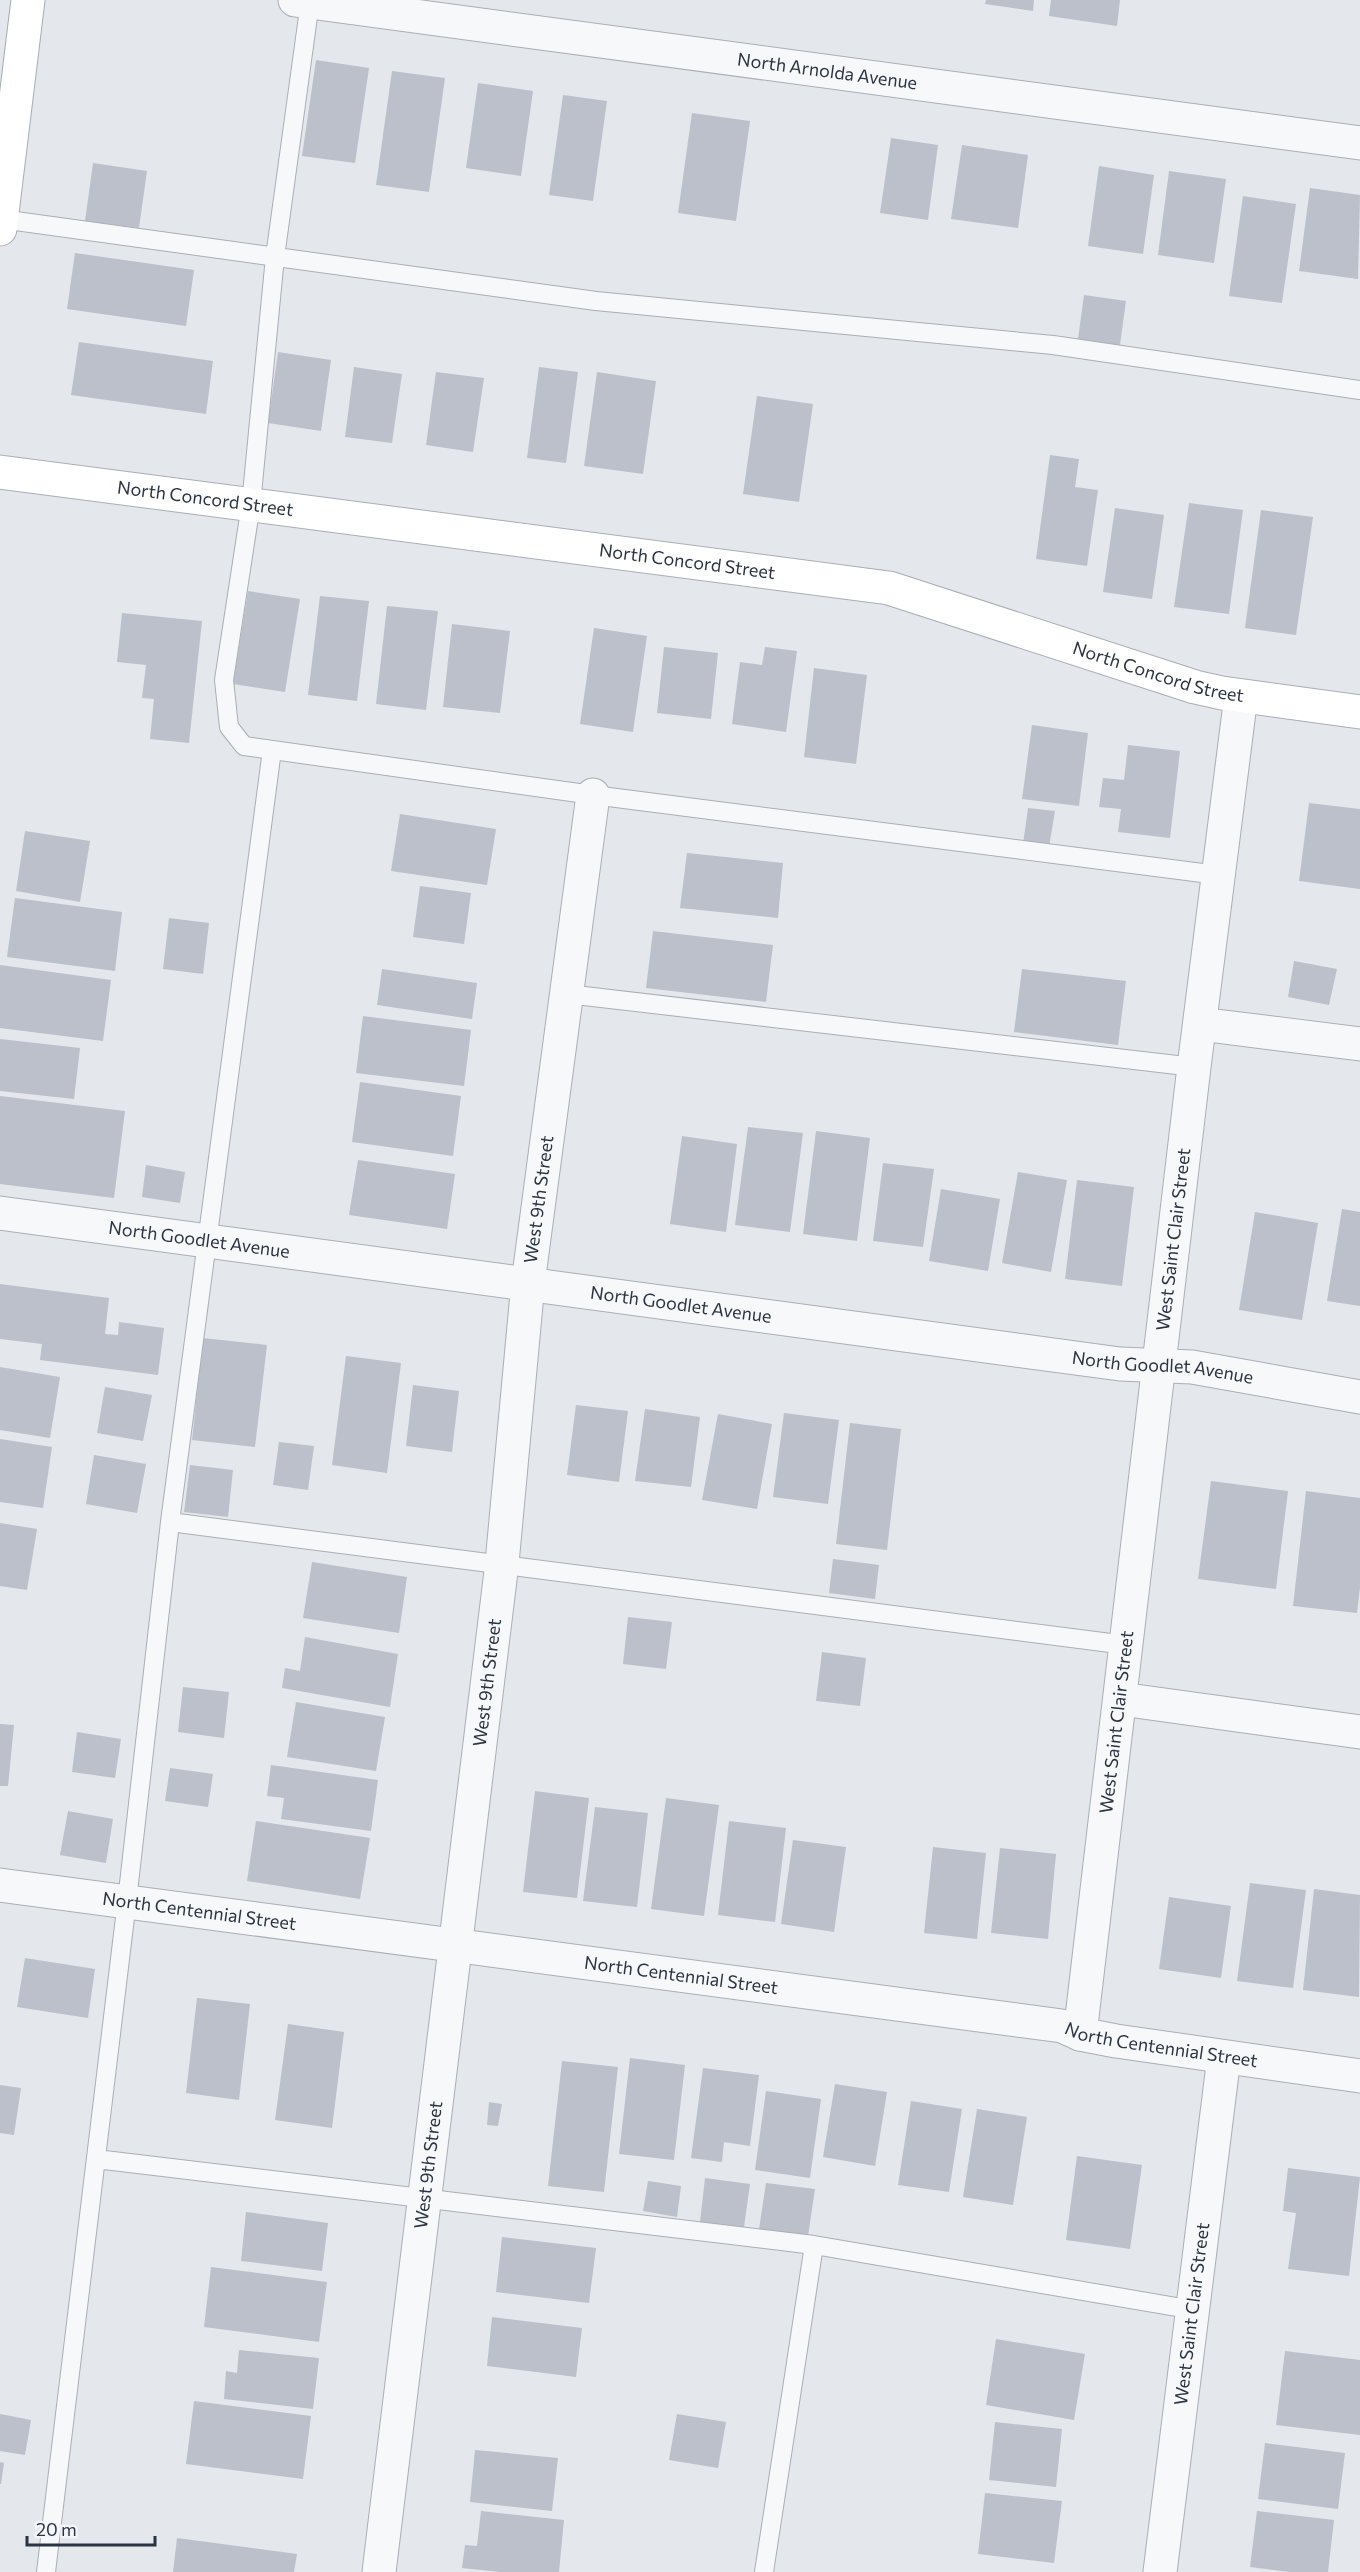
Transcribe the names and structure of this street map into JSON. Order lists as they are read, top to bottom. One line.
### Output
{"streets":{"main road":["North Concord Street"],"street":["North Arnolda Avenue","West 9th Street","North Goodlet Avenue","West Saint Clair Street","North Centennial Street"]},"crossings":[["North Concord Street","West Saint Clair Street"],["West 9th Street","North Goodlet Avenue"],["West 9th Street","North Centennial Street"],["North Goodlet Avenue","West Saint Clair Street"],["West Saint Clair Street","North Centennial Street"]],"scale_bar":"20 m"}
